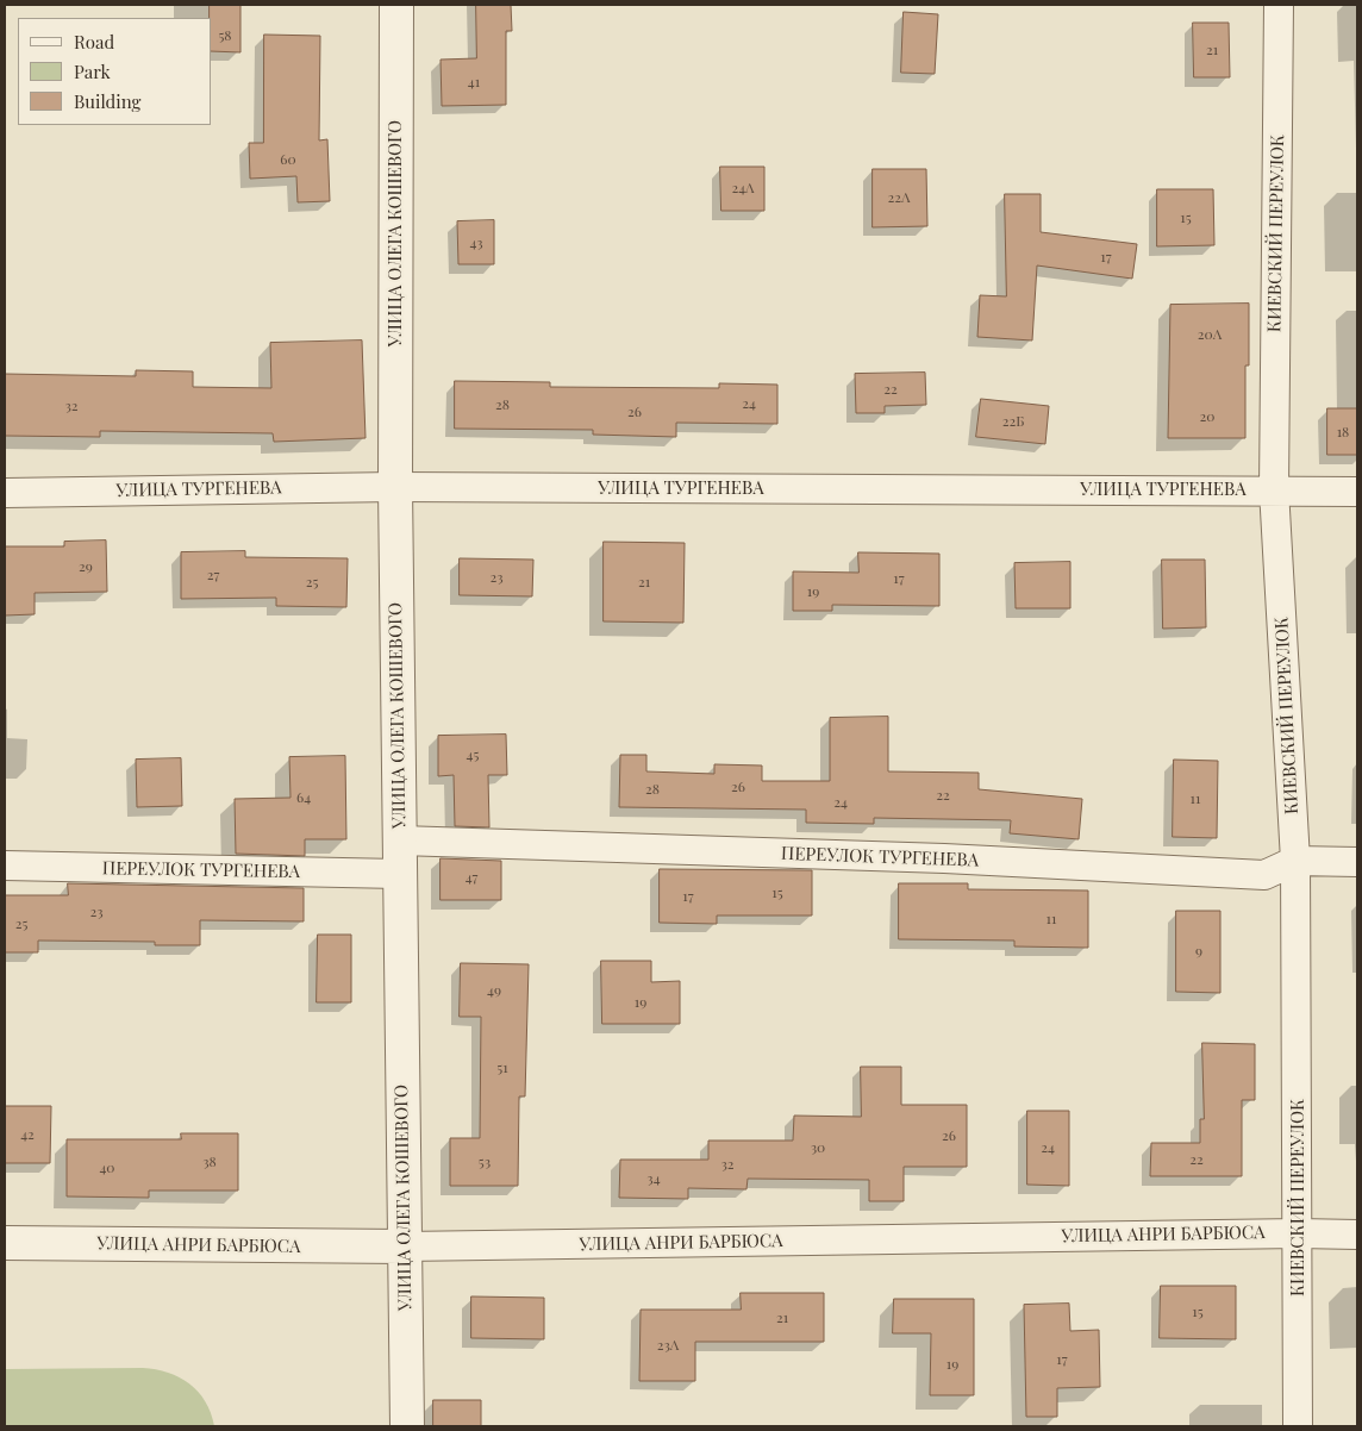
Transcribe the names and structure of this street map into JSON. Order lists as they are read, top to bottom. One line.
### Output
{"streets":{"street":["УЛИЦА ОЛЕГА КОШЕВОГО","КИЕВСКИЙ ПЕРЕУЛОК","УЛИЦА ТУРГЕНЕВА","ПЕРЕУЛОК ТУРГЕНЕВА","УЛИЦА АНРИ БАРБЮСА"]},"crossings":[["УЛИЦА ОЛЕГА КОШЕВОГО","УЛИЦА ТУРГЕНЕВА"],["УЛИЦА ОЛЕГА КОШЕВОГО","ПЕРЕУЛОК ТУРГЕНЕВА"],["УЛИЦА ОЛЕГА КОШЕВОГО","УЛИЦА АНРИ БАРБЮСА"],["КИЕВСКИЙ ПЕРЕУЛОК","УЛИЦА ТУРГЕНЕВА"],["КИЕВСКИЙ ПЕРЕУЛОК","ПЕРЕУЛОК ТУРГЕНЕВА"],["КИЕВСКИЙ ПЕРЕУЛОК","УЛИЦА АНРИ БАРБЮСА"]],"house_numbers":["58","21","41","60","24А","22А","15","43","17","20А","22","24","28","32","26","20","22Б","18","29","27","23","17","25","21","19","45","26","28","22","64","11","24","47","15","17","23","11","25","9","49","19","51","42","26","30","24","22","38","53","32","40","34","15","21","23А","17","19"],"legend":["Road","Park","Building"]}
